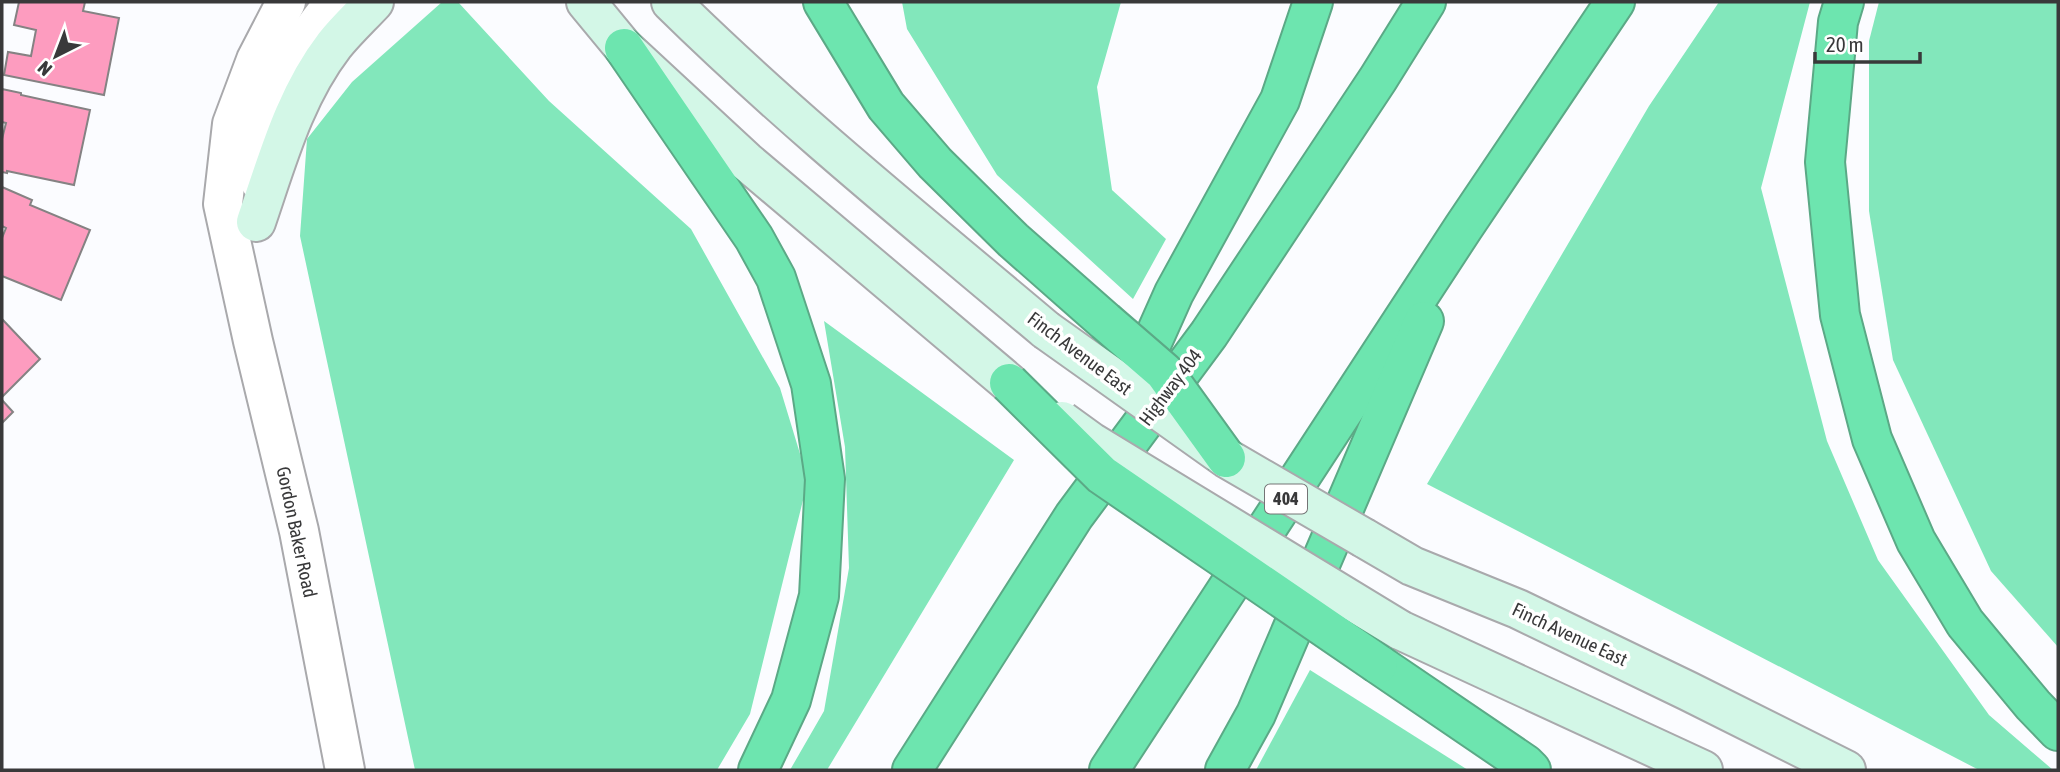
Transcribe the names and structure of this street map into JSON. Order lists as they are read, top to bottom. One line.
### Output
{"streets":{"highway":["Highway 404","404"],"main road":["Finch Avenue East"],"street":["Gordon Baker Road"]},"scale_bar":"20 m","north":"bottom left"}
